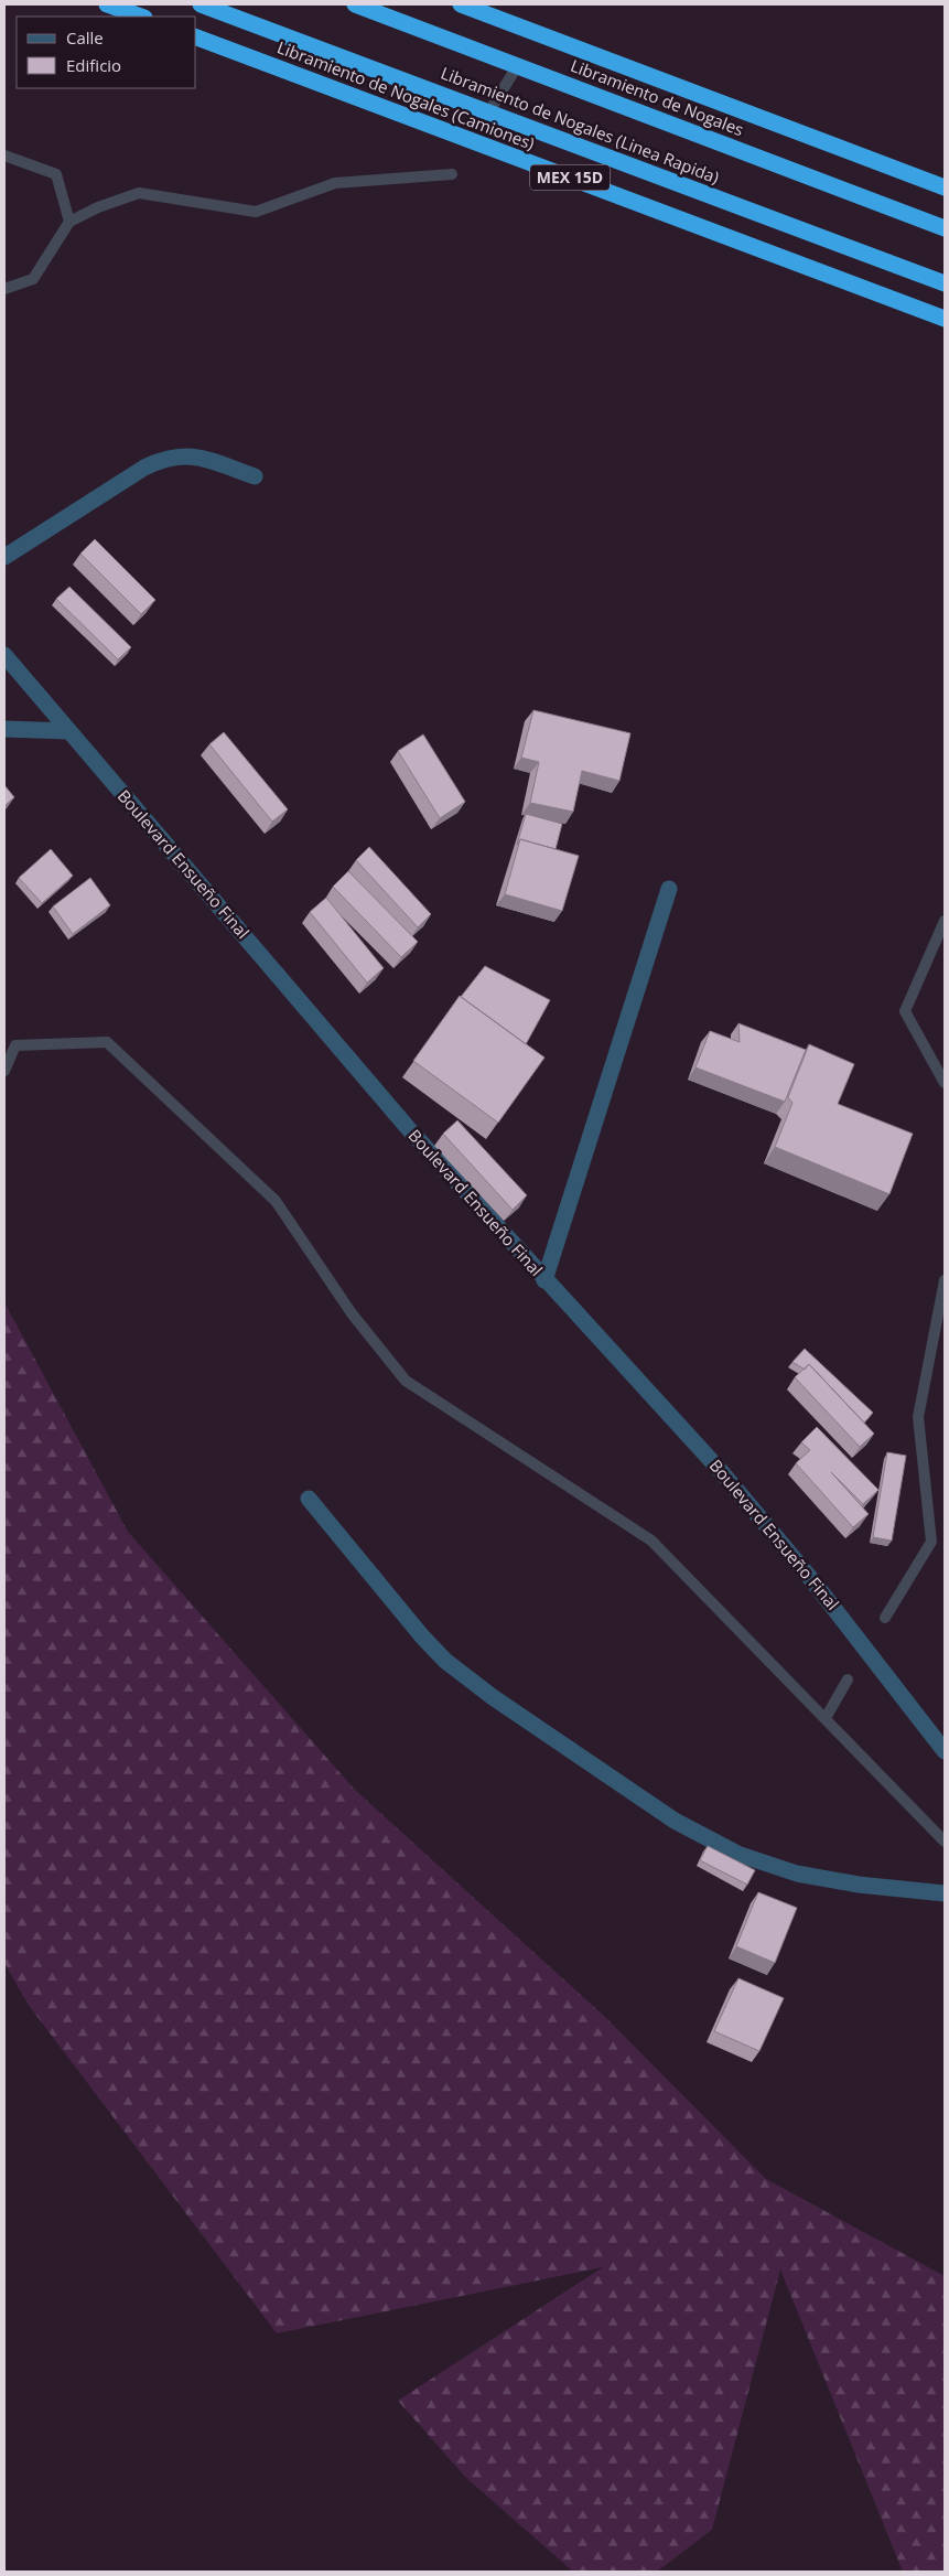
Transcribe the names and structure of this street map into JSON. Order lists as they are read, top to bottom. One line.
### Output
{"streets":{"highway":["Libramiento de Nogales (Camiones)","Libramiento de Nogales","Libramiento de Nogales (Linea Rapida)","MEX 15D"],"street":["Boulevard Ensueño Final"]},"legend":["Calle","Edificio"]}
